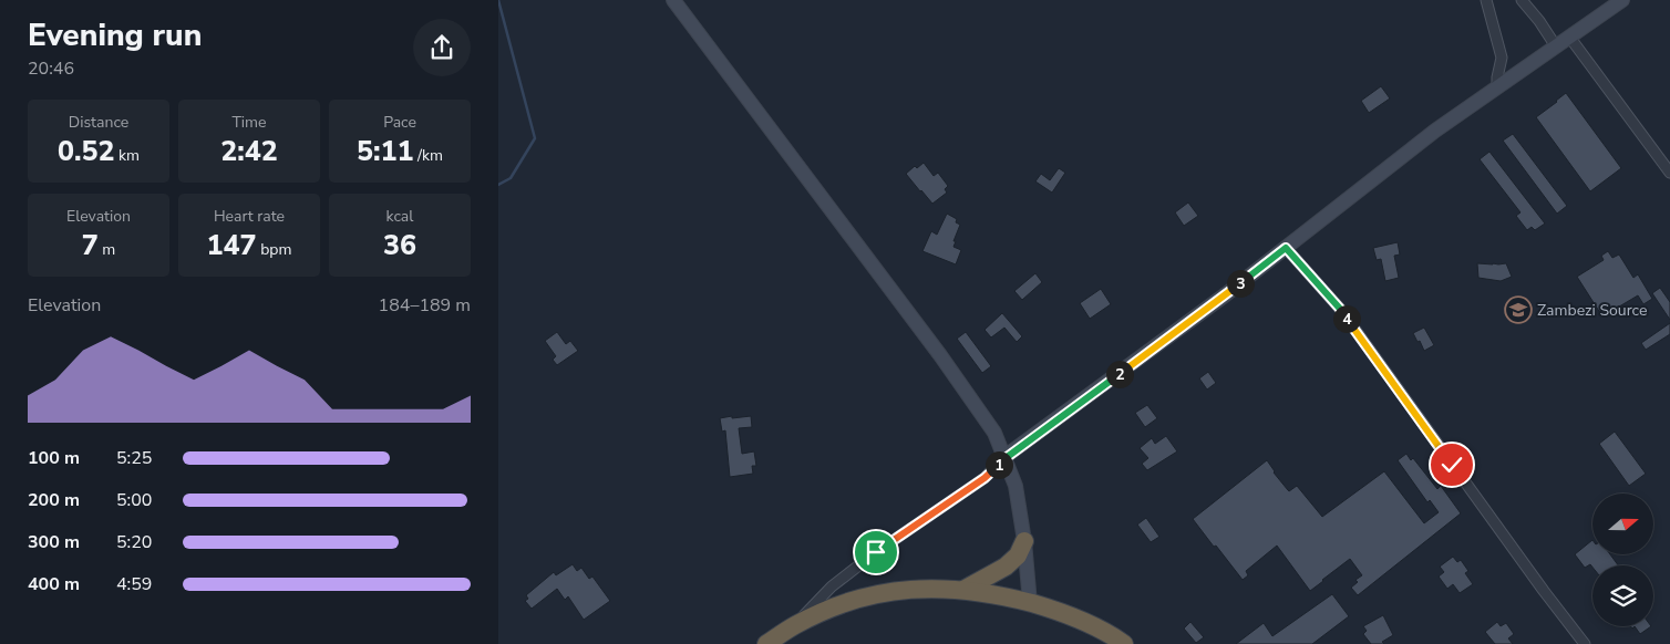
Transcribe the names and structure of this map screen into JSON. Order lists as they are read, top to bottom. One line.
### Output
{"places":{"school or university":["Zambezi Source"]},"north":"right","page":{"heading":["Evening run","20:46"],"stats":[["Distance","0.52 km"],["Time","2:42"],["Pace","5:11 /km"],["Elevation","7 m"],["Heart rate","147 bpm"],["kcal","36"]],"pins":["3","4","2","1"],"chart":["Elevation","184–189 m"],"list":[{"name":"100 m","note":"5:25"},{"name":"200 m","note":"5:00"},{"name":"300 m","note":"5:20"},{"name":"400 m","note":"4:59"}]}}
